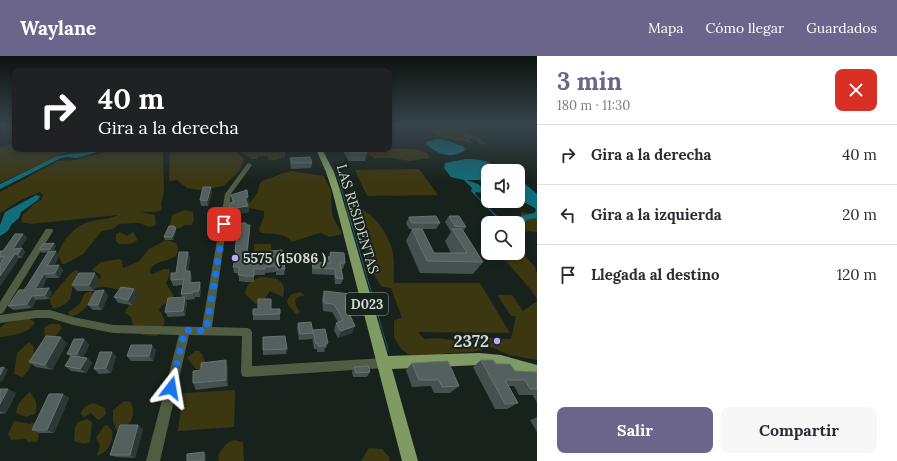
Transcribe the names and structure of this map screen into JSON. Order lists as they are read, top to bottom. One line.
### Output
{"streets":{"main road":["LAS RESIDENTAS","D023"]},"places":["5575 (15086 )","2372"],"page":{"header":"Waylane","nav":["Mapa","Cómo llegar","Guardados"],"heading":["3 min","180 m · 11:30"],"turn":["40 m","Gira a la derecha"],"list":[{"name":"Gira a la derecha","value":"40 m"},{"name":"Gira a la izquierda","value":"20 m"},{"name":"Llegada al destino","value":"120 m"}],"buttons":["Salir","Compartir"]}}
